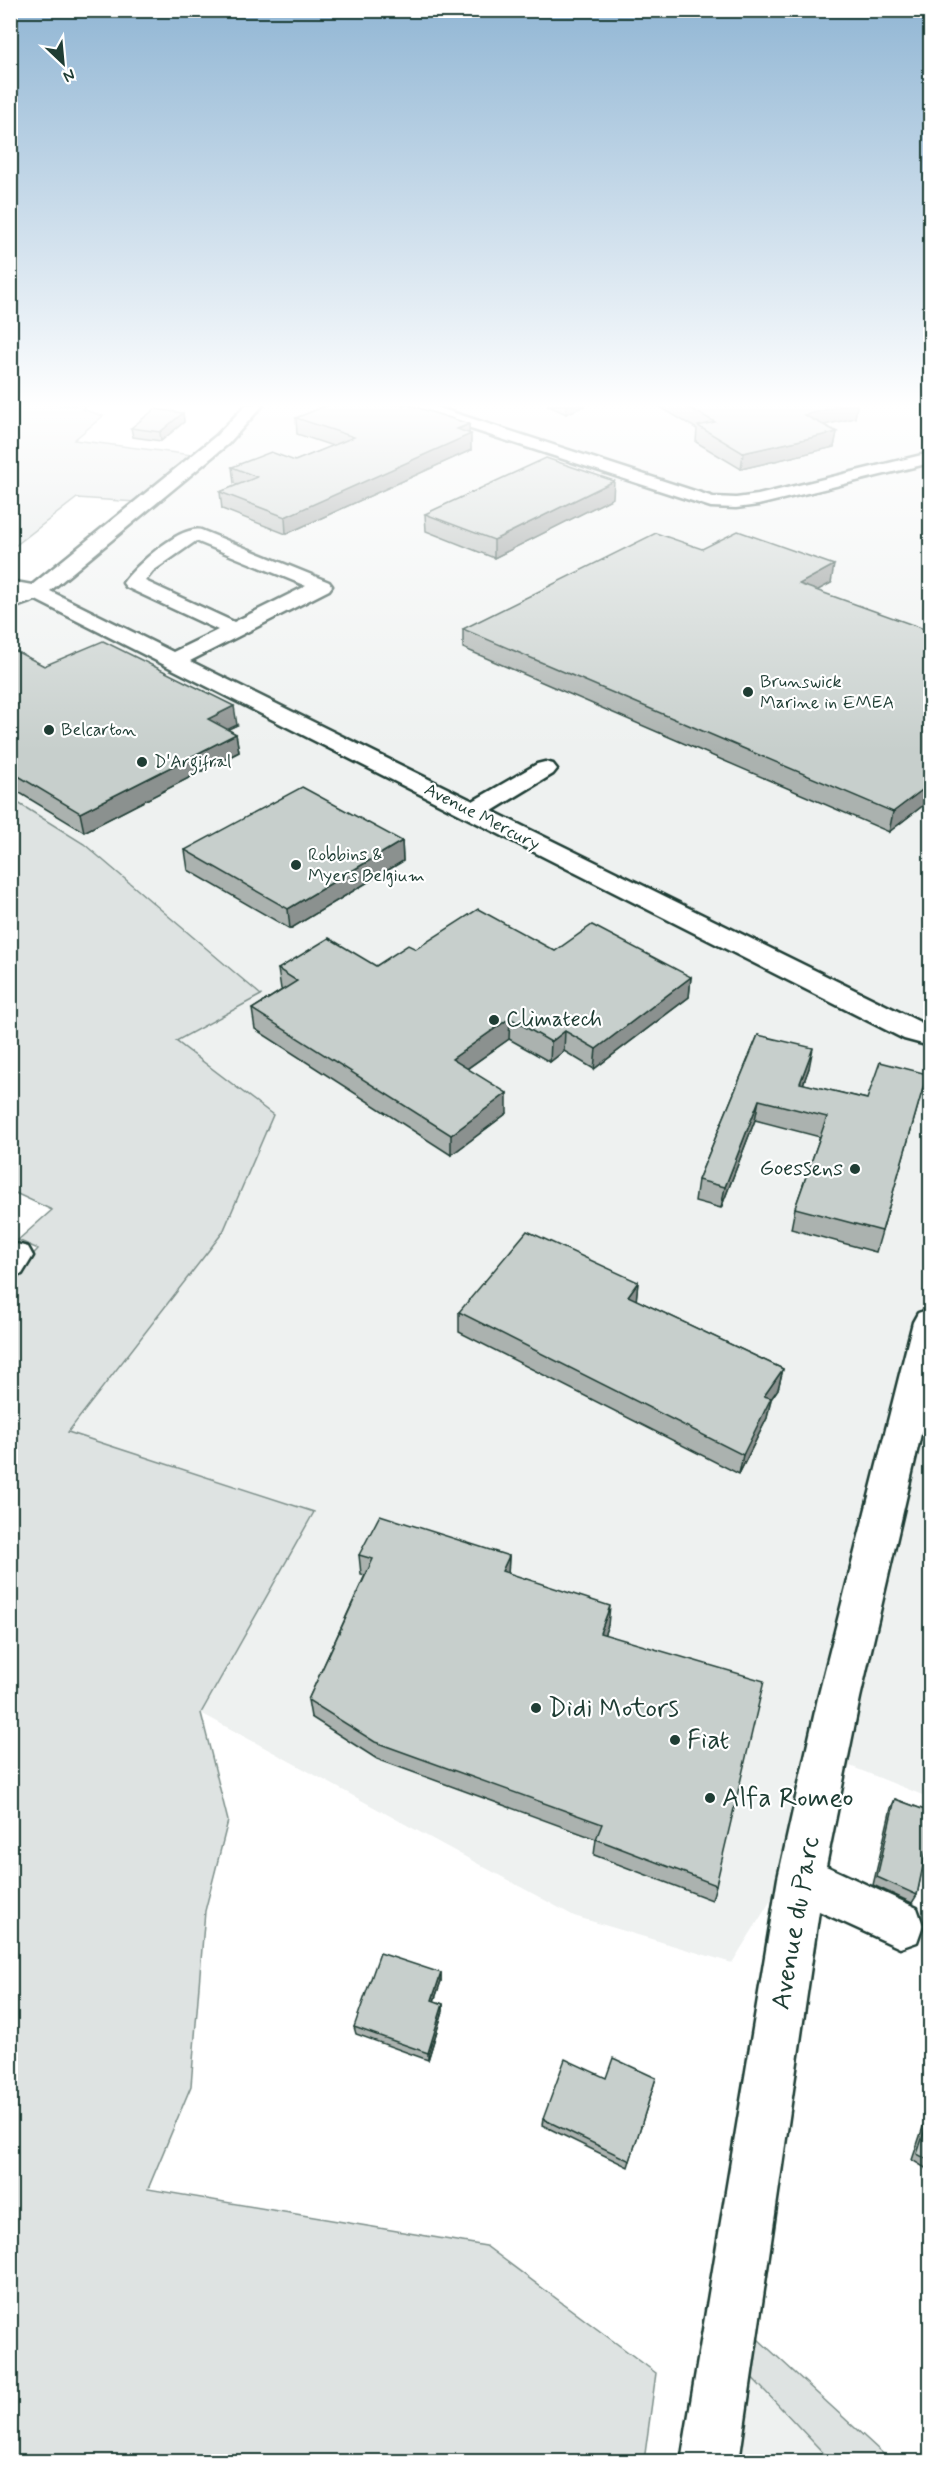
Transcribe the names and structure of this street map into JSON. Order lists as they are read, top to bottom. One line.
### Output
{"streets":{"street":["Avenue Mercury","Avenue du Parc"]},"places":["Brunswick Marine in EMEA","Belcarton","D'Argifral","Robbins & Myers Belgium","Climatech","Goessens","Didi Motors","Fiat","Alfa Romeo"],"north":"bottom right"}
